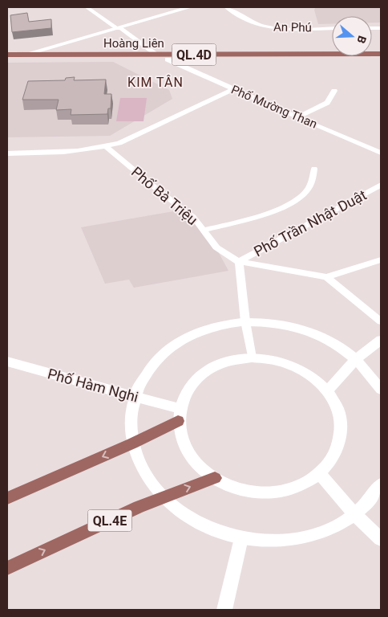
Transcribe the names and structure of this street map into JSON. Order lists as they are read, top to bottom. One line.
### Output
{"streets":{"main road":["Hoàng Liên","QL.4D","Phố Hàm Nghi","QL.4E"],"street":["An Phú","Phố Mường Than","Phố Bà Triệu","Phố Trần Nhật Duật"]},"crossings":[["Hoàng Liên","Phố Mường Than"],["Phố Bà Triệu","Phố Trần Nhật Duật"]],"districts":["KIM TÂN"],"north":"right"}
